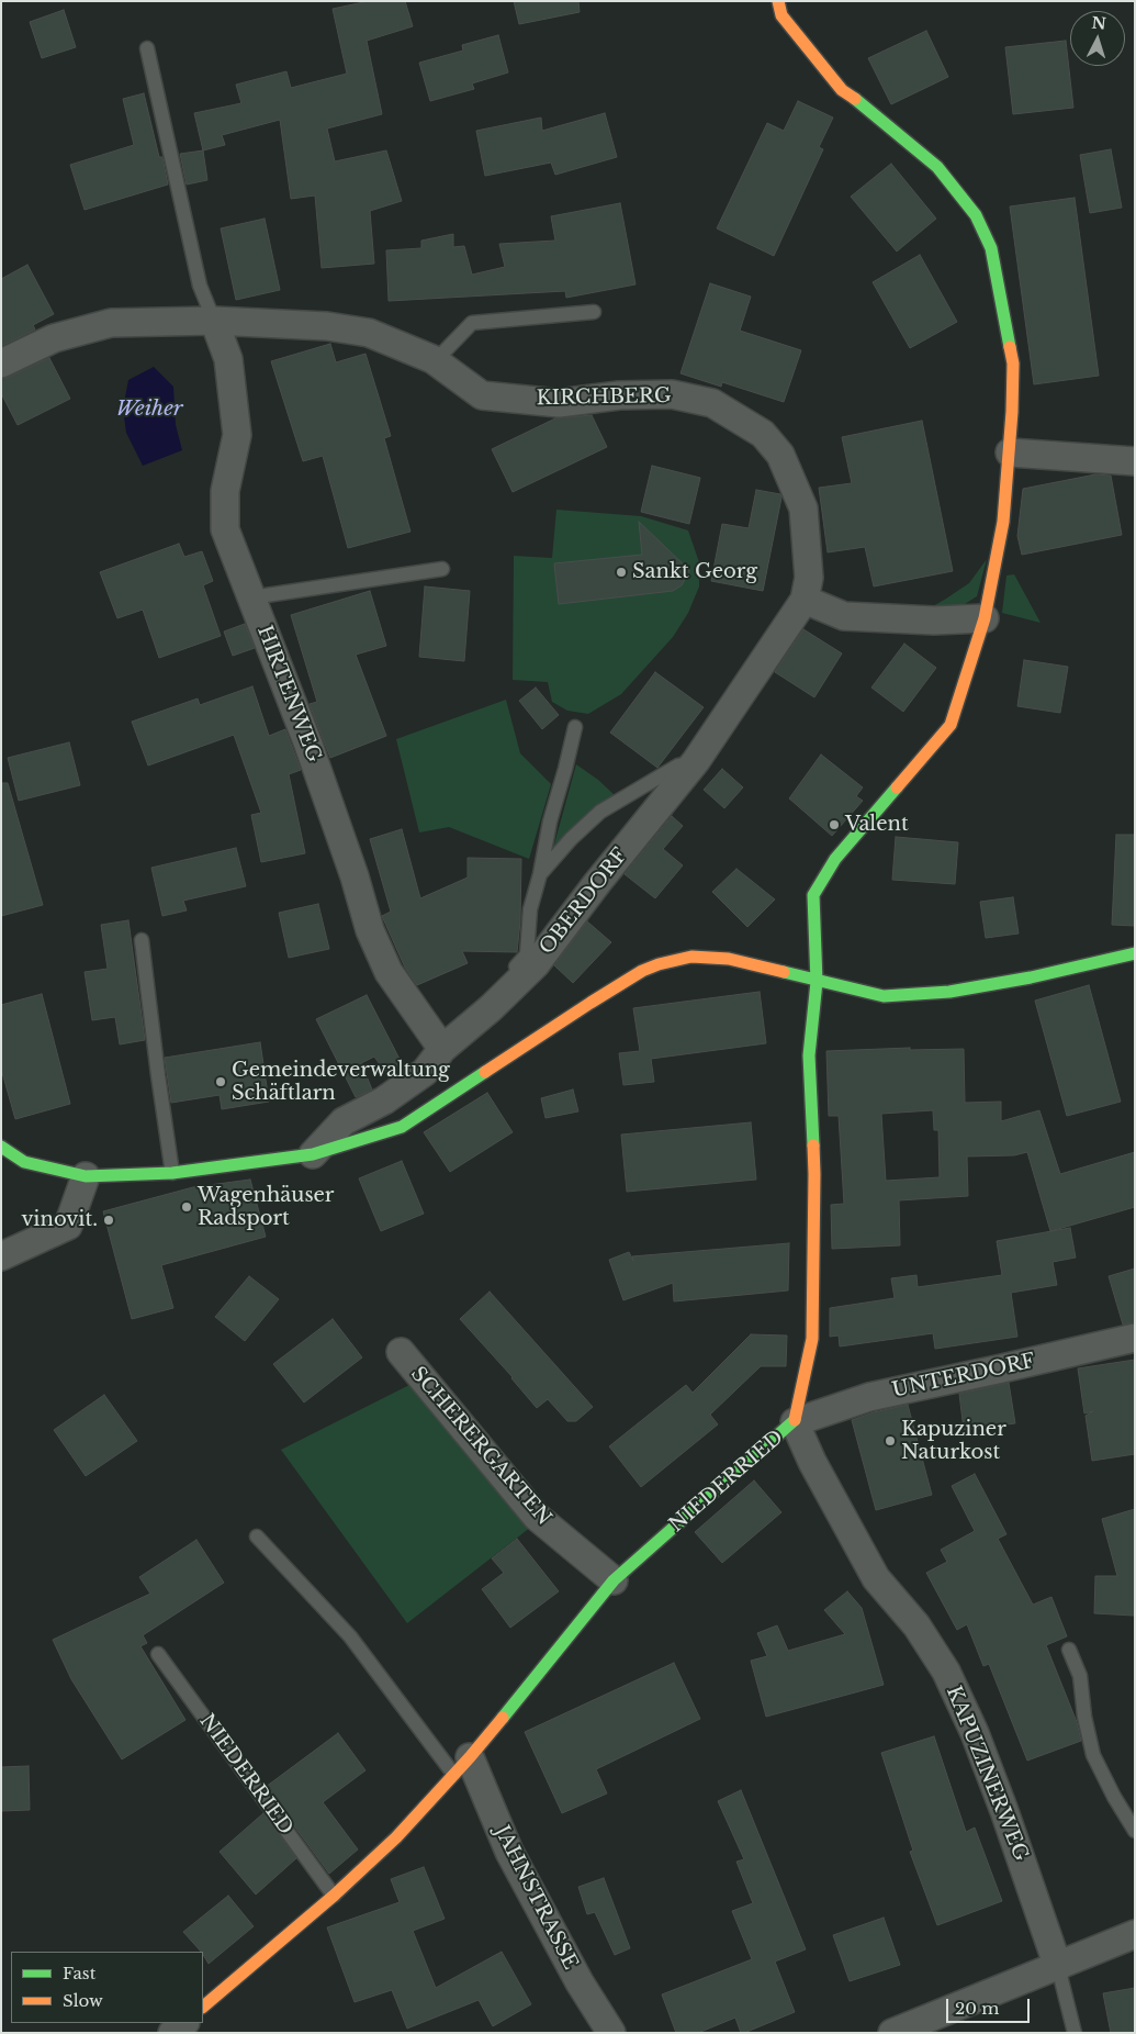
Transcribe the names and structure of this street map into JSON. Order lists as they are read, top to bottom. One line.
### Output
{"streets":{"street":["KIRCHBERG","HIRTENWEG","OBERDORF","UNTERDORF","SCHERERGARTEN","NIEDERRIED","KAPUZINERWEG","JAHNSTRASSE"]},"crossings":[["KIRCHBERG","HIRTENWEG"],["KIRCHBERG","OBERDORF"],["HIRTENWEG","OBERDORF"],["UNTERDORF","NIEDERRIED"],["UNTERDORF","KAPUZINERWEG"],["SCHERERGARTEN","NIEDERRIED"],["NIEDERRIED","KAPUZINERWEG"],["NIEDERRIED","JAHNSTRASSE"]],"water":["Weiher"],"places":["Sankt Georg","Valent","Gemeindeverwaltung Schäftlarn","Wagenhäuser Radsport","vinovit.","Kapuziner Naturkost"],"legend":["Fast","Slow"],"scale_bar":"20 m","north":"top"}
